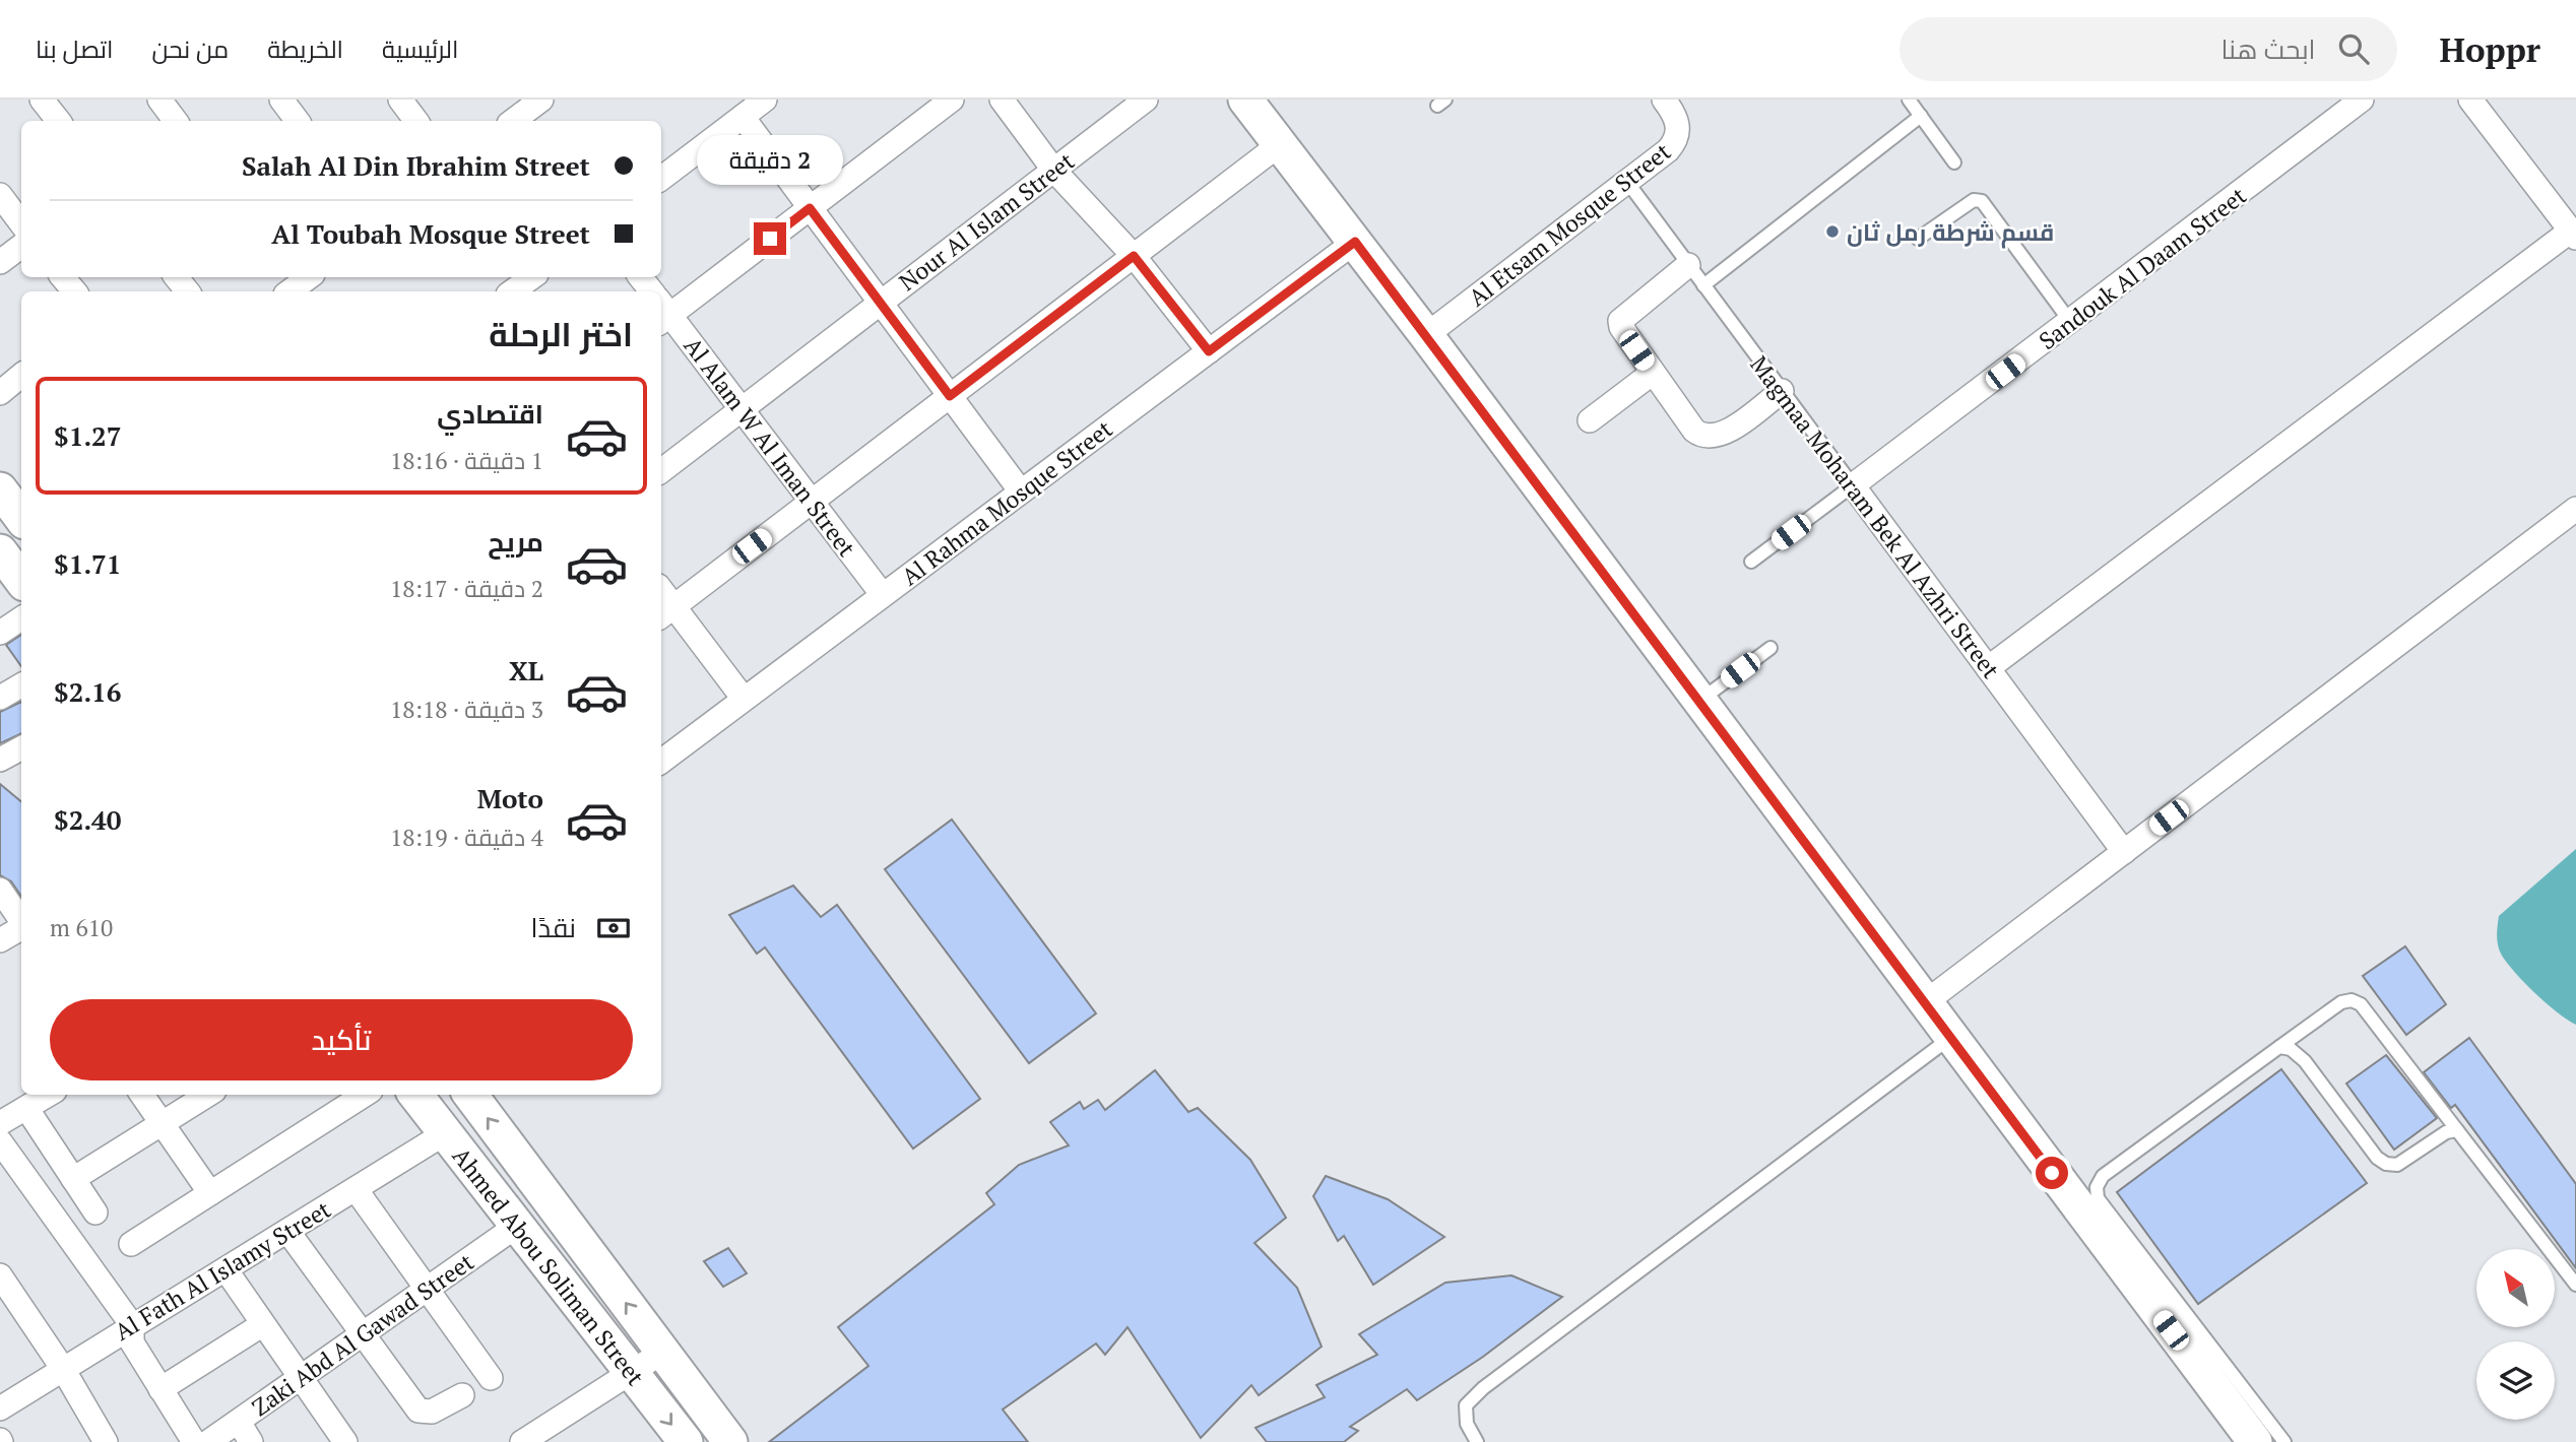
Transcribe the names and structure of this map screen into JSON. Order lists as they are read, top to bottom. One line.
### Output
{"streets":{"street":["Nour Al Islam Street","Al Etsam Mosque Street","Sandouk Al Daam Street","Al Alam W Al Iman Street","Al Rahma Mosque Street","Magmaa Moharam Bek Al Azhri Street","Ahmed Abou Soliman Street","Al Fath Al Islamy Street","Zaki Abd Al Gawad Street"]},"crossings":[["Nour Al Islam Street","Al Alam W Al Iman Street"],["Al Etsam Mosque Street","Magmaa Moharam Bek Al Azhri Street"],["Sandouk Al Daam Street","Magmaa Moharam Bek Al Azhri Street"],["Al Alam W Al Iman Street","Al Rahma Mosque Street"],["Ahmed Abou Soliman Street","Al Fath Al Islamy Street"],["Ahmed Abou Soliman Street","Zaki Abd Al Gawad Street"]],"places":["قسم شرطة رمل ثان"],"north":"top left","page":{"header":"Hoppr","search":"ابحث هنا","nav":["الرئيسية","الخريطة","من نحن","اتصل بنا"],"banner":["Salah Al Din Ibrahim Street","Al Toubah Mosque Street"],"bubble":"2 دقيقة","heading":"اختر الرحلة","list":[{"name":"اقتصادي","note":"1 دقيقة · 18:16","value":"$1.27"},{"name":"مريح","note":"2 دقيقة · 18:17","value":"$1.71"},{"name":"XL","note":"3 دقيقة · 18:18","value":"$2.16"},{"name":"Moto","note":"4 دقيقة · 18:19","value":"$2.40"}],"pay":["نقدًا","610 m"],"buttons":"تأكيد"}}
